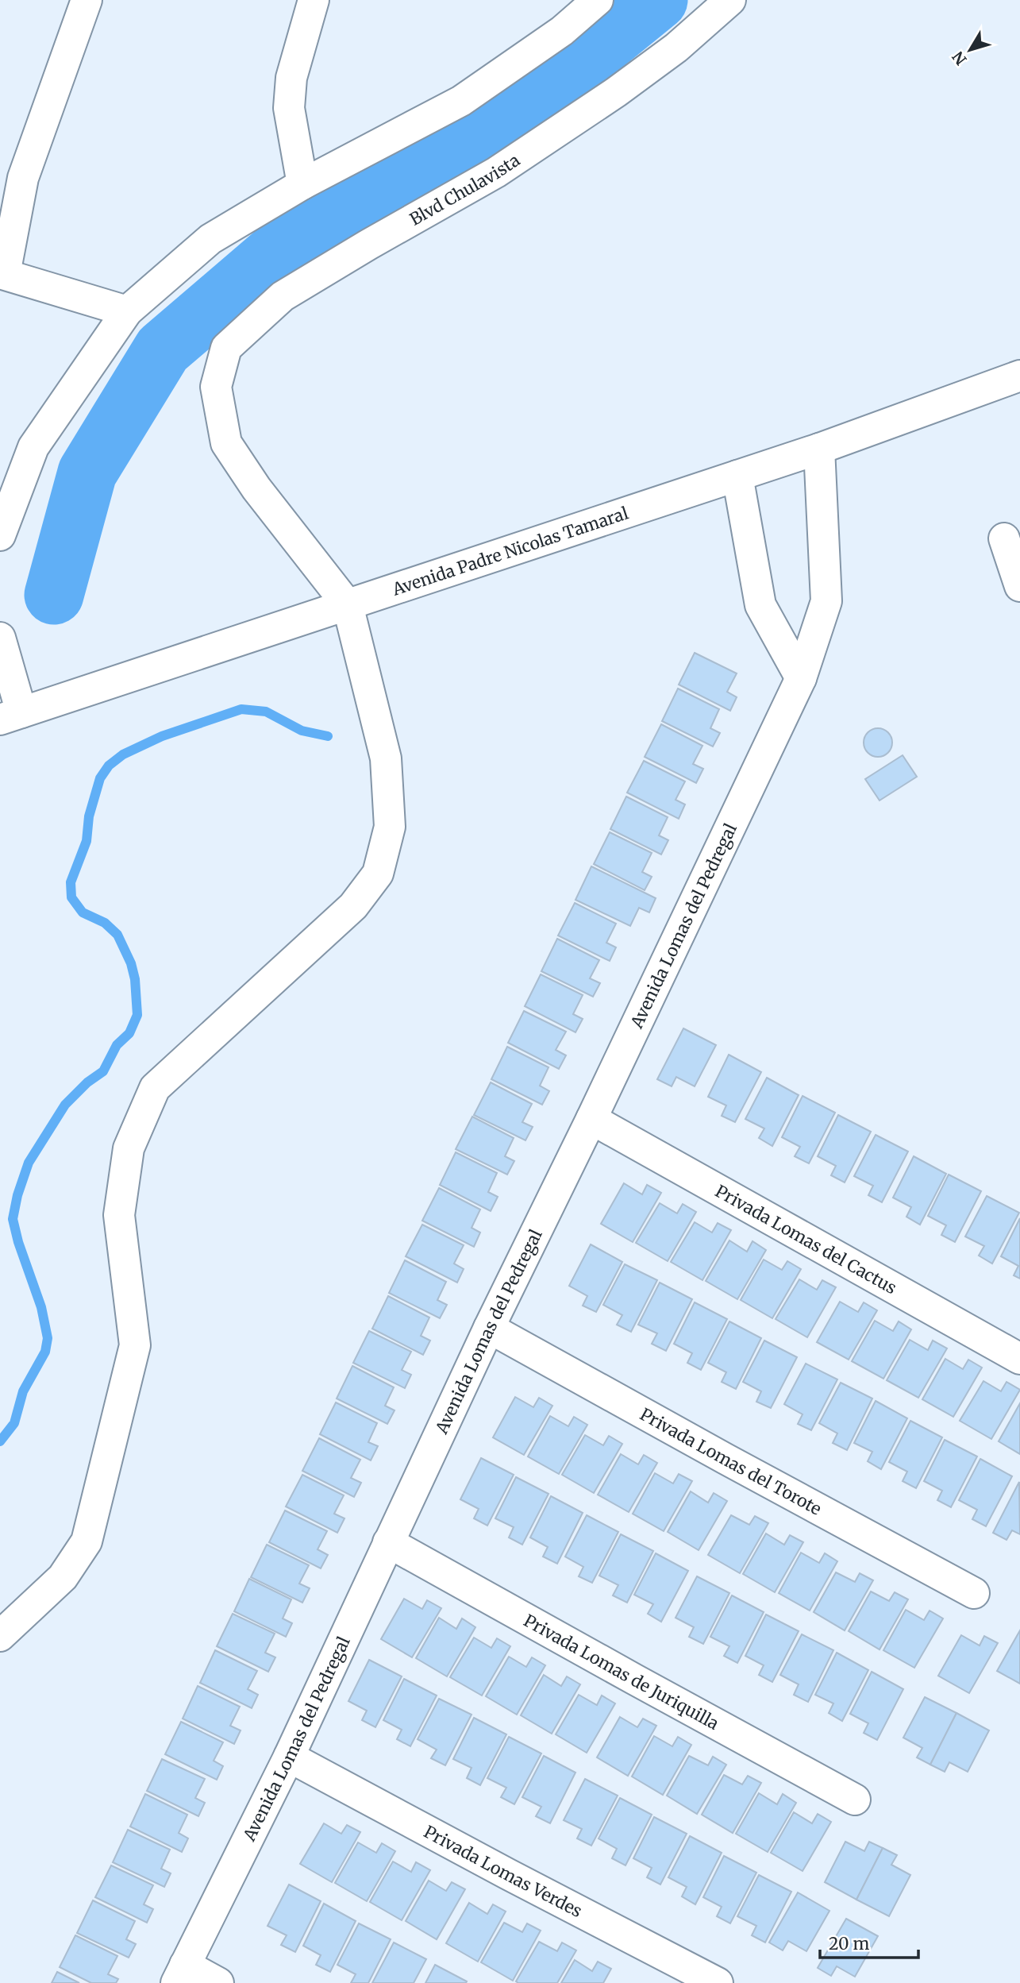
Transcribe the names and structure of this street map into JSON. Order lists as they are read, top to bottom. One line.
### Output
{"streets":{"street":["Blvd Chulavista","Avenida Padre Nicolas Tamaral","Avenida Lomas del Pedregal","Privada Lomas del Cactus","Privada Lomas del Torote","Privada Lomas de Juriquilla","Privada Lomas Verdes"]},"crossings":[["Blvd Chulavista","Avenida Padre Nicolas Tamaral"],["Avenida Padre Nicolas Tamaral","Avenida Lomas del Pedregal"],["Avenida Lomas del Pedregal","Privada Lomas del Cactus"],["Avenida Lomas del Pedregal","Privada Lomas del Torote"],["Avenida Lomas del Pedregal","Privada Lomas de Juriquilla"],["Avenida Lomas del Pedregal","Privada Lomas Verdes"]],"scale_bar":"20 m","north":"bottom left"}
